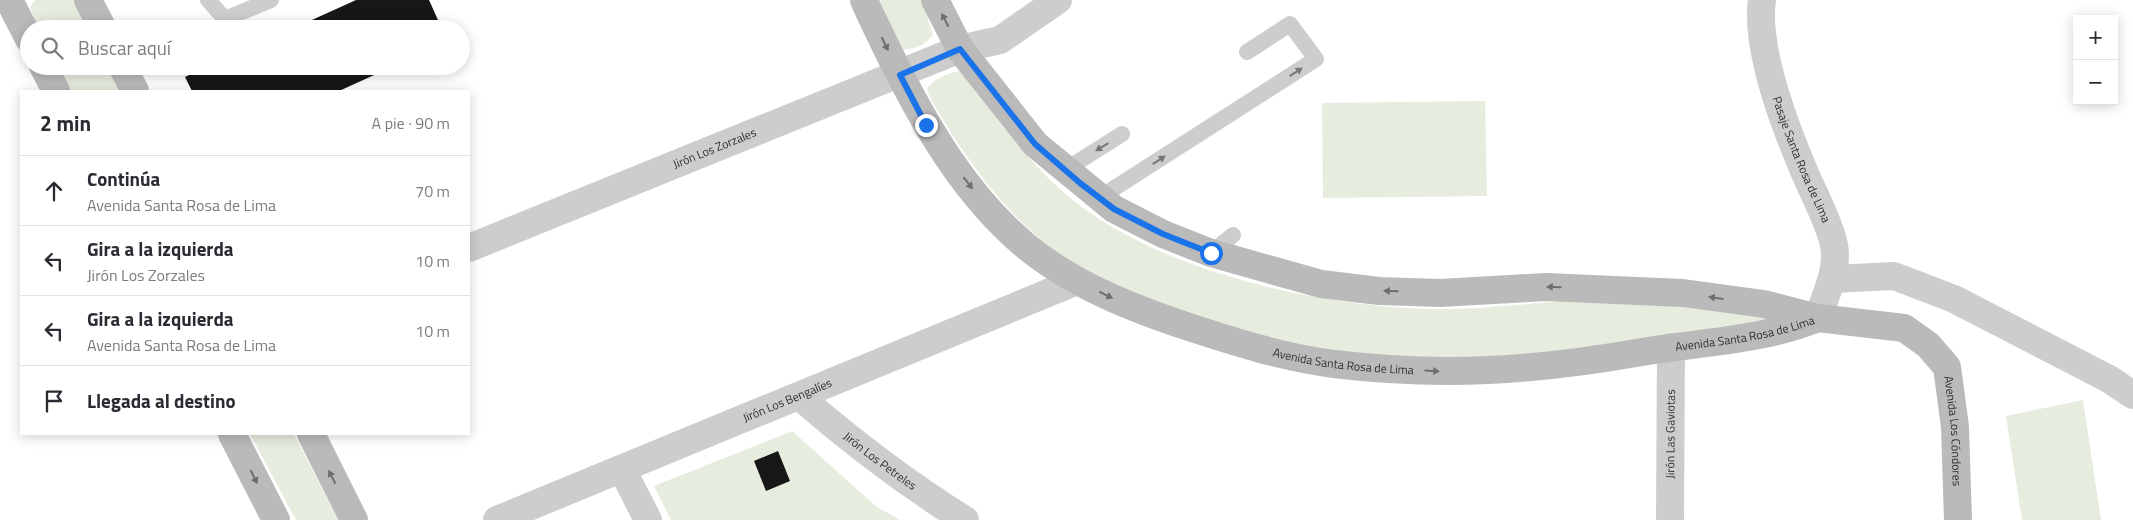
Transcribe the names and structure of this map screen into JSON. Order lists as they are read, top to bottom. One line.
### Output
{"streets":{"main road":["Avenida Santa Rosa de Lima","Avenida Los Cóndores"],"street":["Jirón Los Zorzales","Pasaje Santa Rosa de Lima","Jirón Los Bengalíes","Jirón Las Gaviotas","Jirón Los Petreles"]},"crossings":[["Jirón Los Zorzales","Avenida Santa Rosa de Lima"],["Pasaje Santa Rosa de Lima","Avenida Santa Rosa de Lima"],["Pasaje Santa Rosa de Lima","Avenida Los Cóndores"],["Avenida Santa Rosa de Lima","Jirón Los Bengalíes"],["Avenida Santa Rosa de Lima","Avenida Los Cóndores"],["Avenida Santa Rosa de Lima","Jirón Las Gaviotas"],["Jirón Los Bengalíes","Jirón Los Petreles"]],"page":{"map_buttons":["+","−"],"search":"Buscar aquí","heading":["2 min","A pie · 90 m"],"list":[["Continúa","Avenida Santa Rosa de Lima","70 m"],["Gira a la izquierda","Jirón Los Zorzales","10 m"],["Gira a la izquierda","Avenida Santa Rosa de Lima","10 m"],"Llegada al destino"]}}
